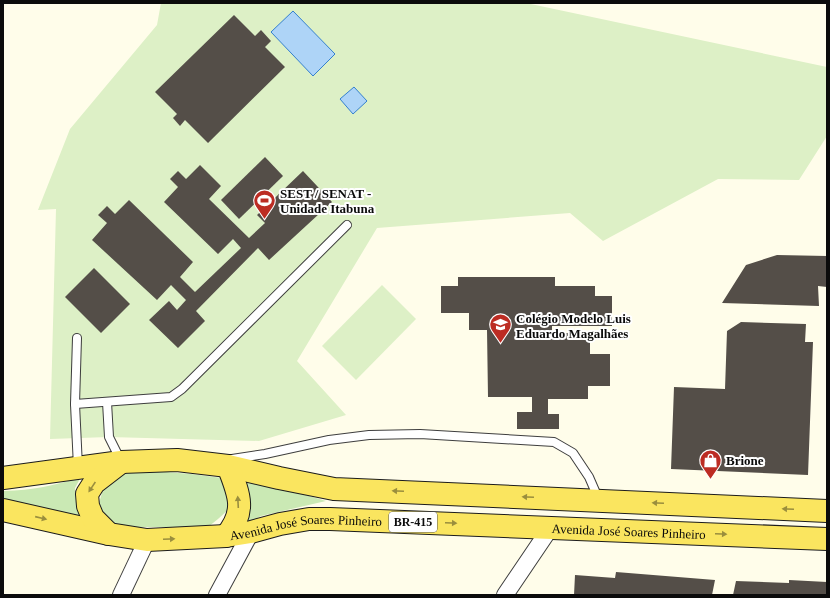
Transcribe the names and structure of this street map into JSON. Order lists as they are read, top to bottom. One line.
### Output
{"streets":{"main road":["BR-415","Avenida José Soares Pinheiro"]},"places":{"sports":["SEST / SENAT - Unidade Itabuna"],"school or university":["Colégio Modelo Luis Eduardo Magalhães"],"shop":["Brione"]}}
